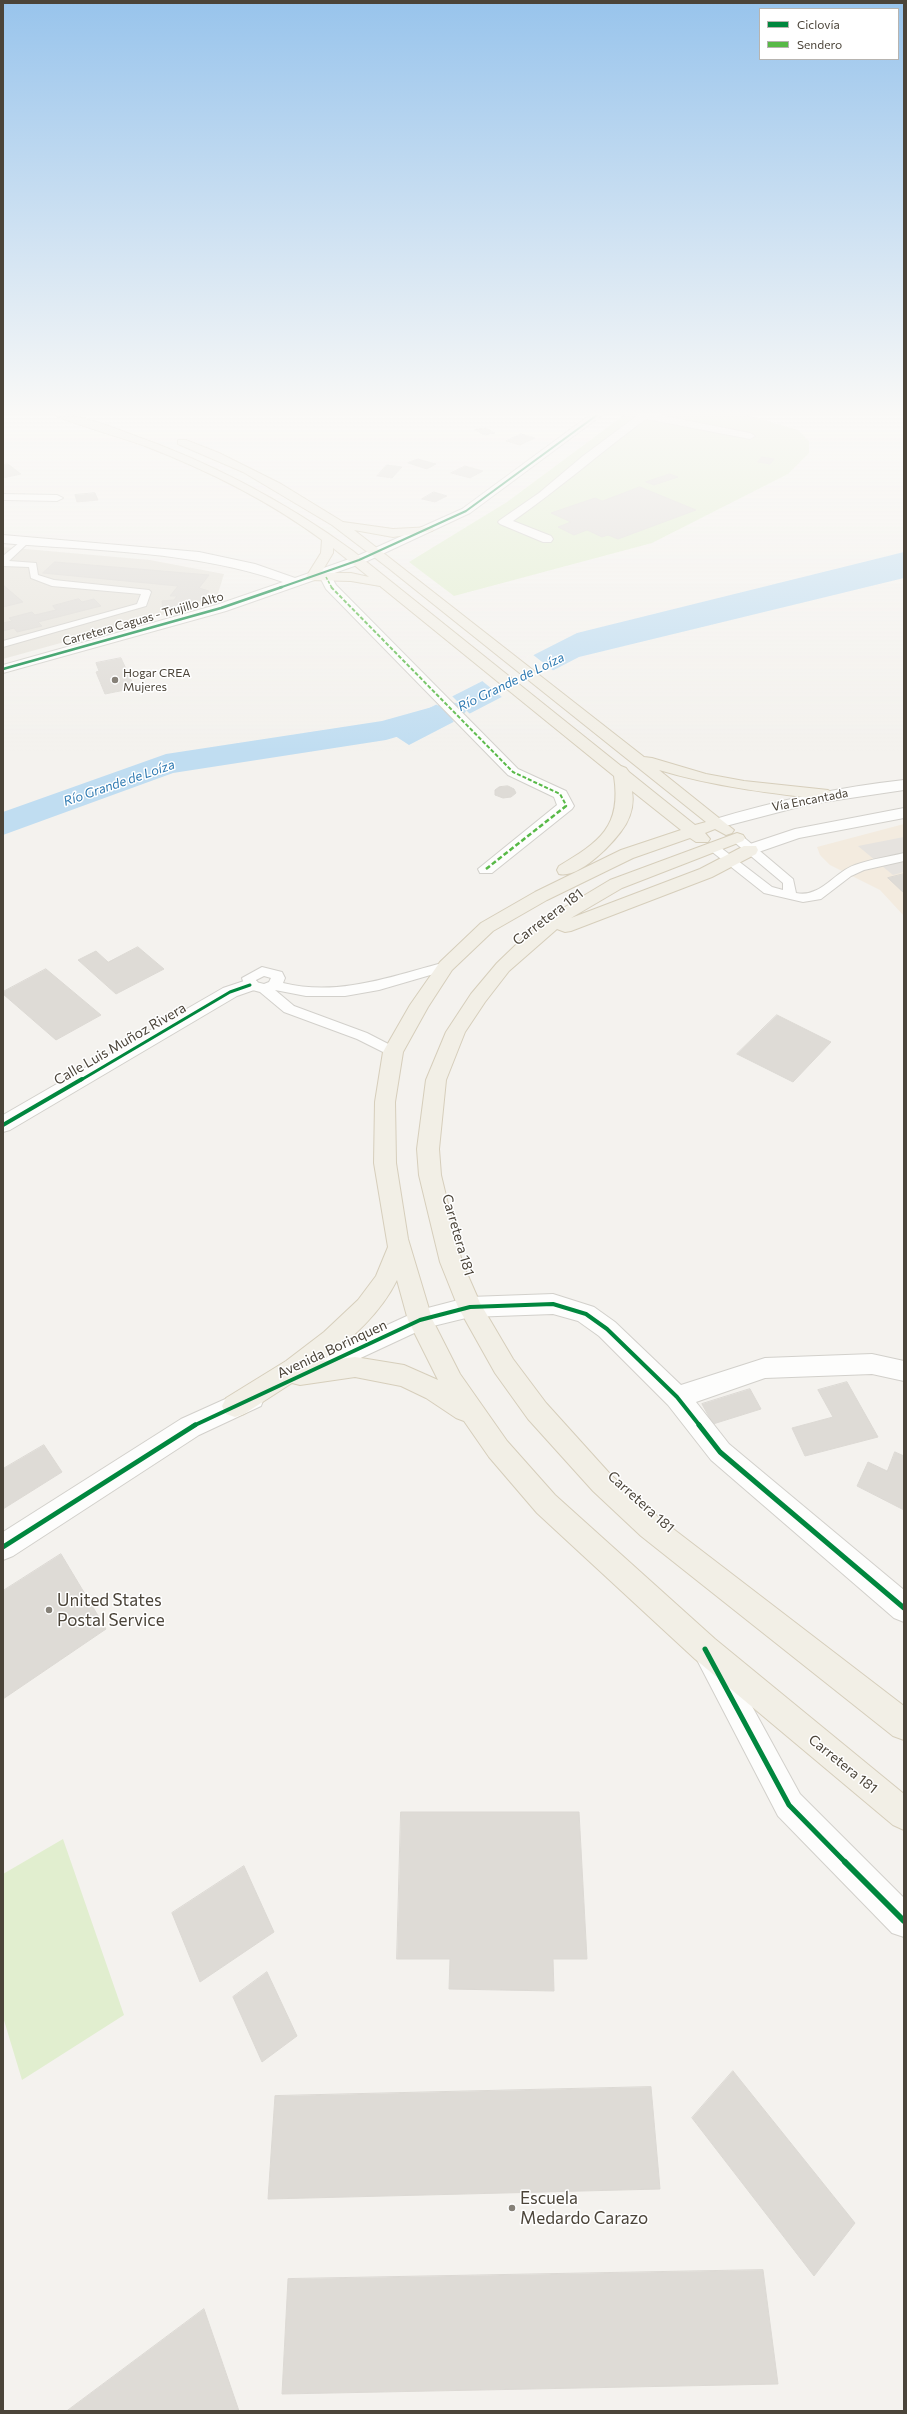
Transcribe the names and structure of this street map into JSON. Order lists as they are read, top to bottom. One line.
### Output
{"streets":{"main road":["Carretera 181"],"street":["Carretera Caguas - Trujillo Alto","Vía Encantada","Calle Luis Muñoz Rivera","Avenida Borinquen"]},"crossings":[["Vía Encantada","Carretera 181"],["Carretera 181","Avenida Borinquen"]],"water":["Río Grande de Loíza"],"places":["Hogar CREA Mujeres","United States Postal Service","Escuela Medardo Carazo"],"legend":["Ciclovía","Sendero"]}
